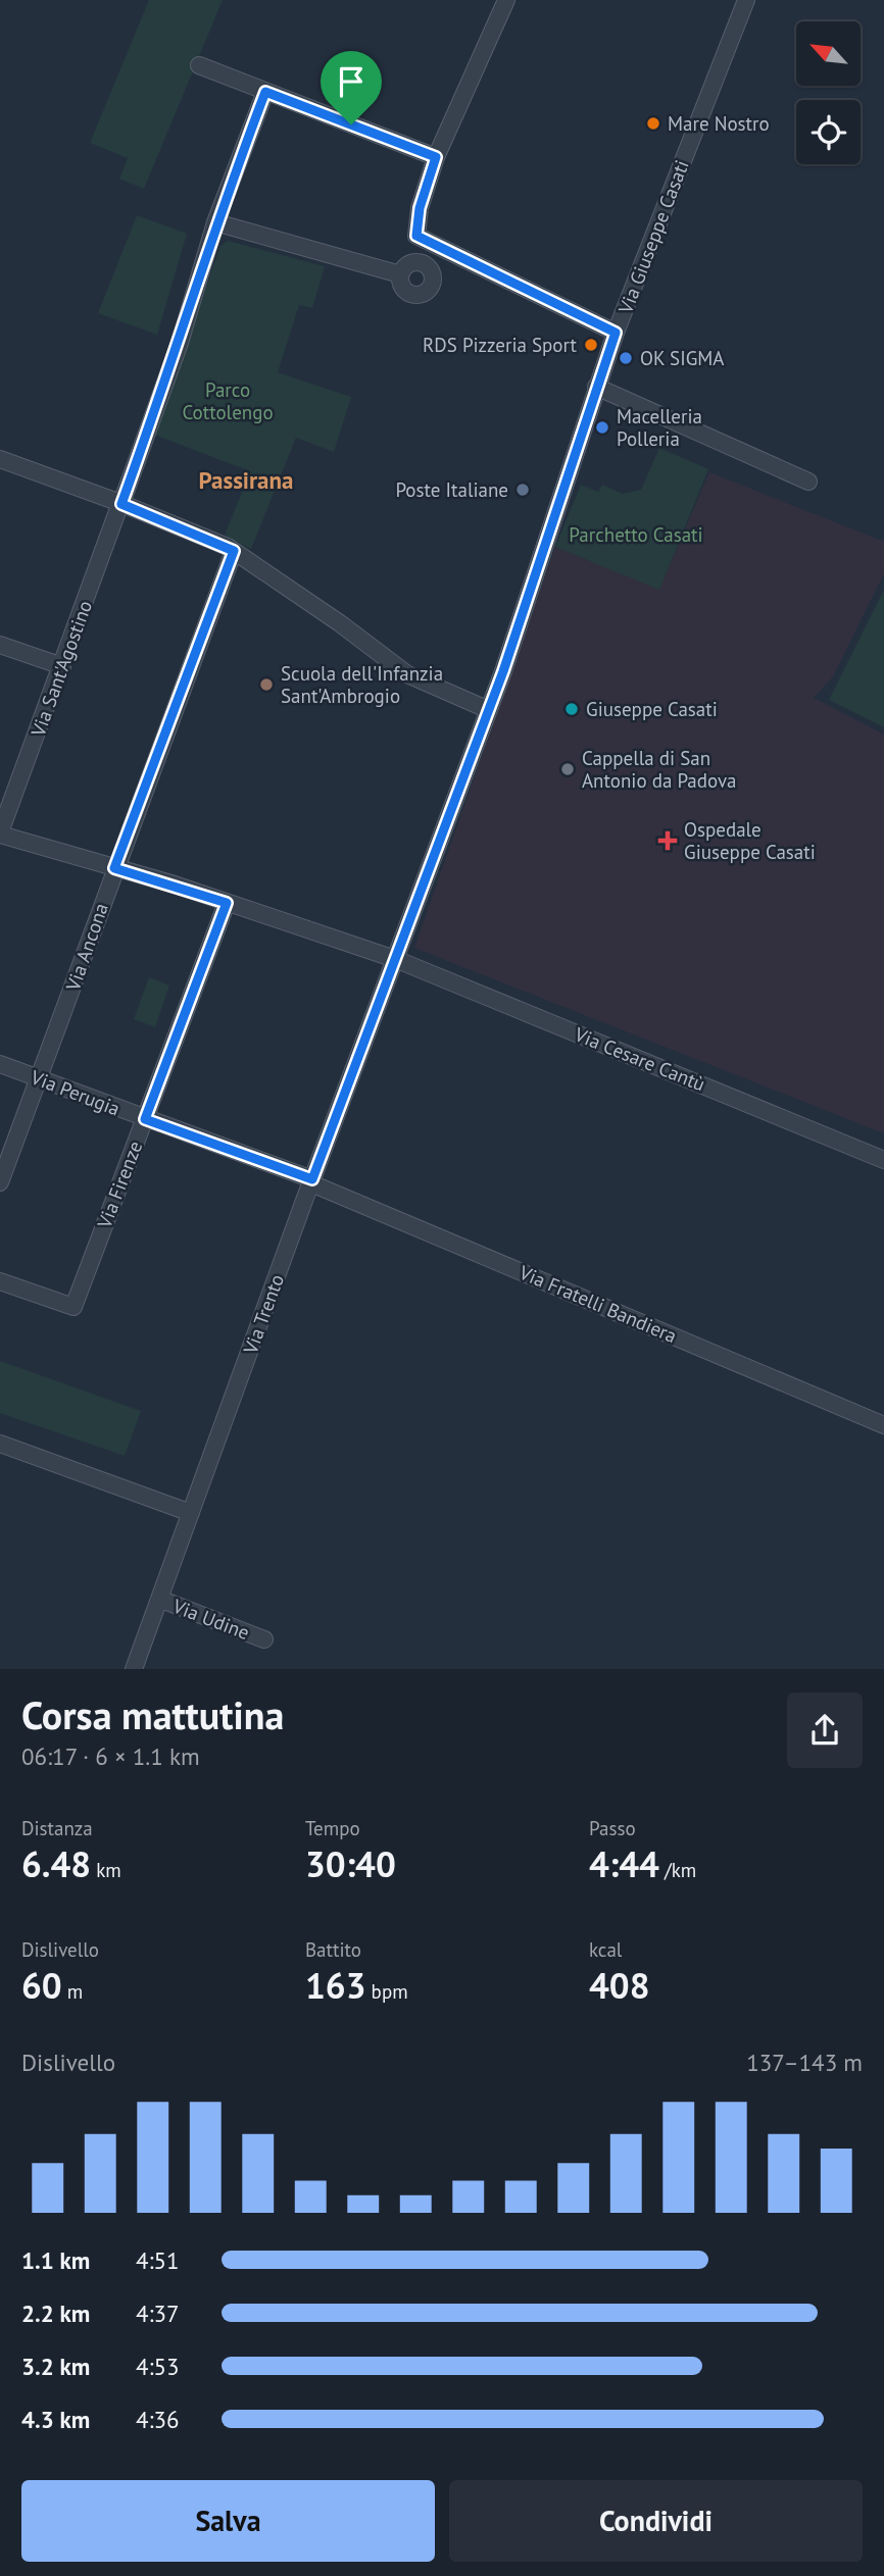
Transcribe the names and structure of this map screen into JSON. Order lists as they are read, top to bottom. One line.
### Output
{"streets":{"street":["Via Giuseppe Casati","Via Sant'Agostino","Via Ancona","Via Cesare Cantù","Via Perugia","Via Firenze","Via Fratelli Bandiera","Via Trento","Via Udine"]},"crossings":[["Via Giuseppe Casati","Via Cesare Cantù"],["Via Giuseppe Casati","Via Trento"],["Via Sant'Agostino","Via Cesare Cantù"],["Via Ancona","Via Cesare Cantù"],["Via Ancona","Via Perugia"],["Via Cesare Cantù","Via Firenze"],["Via Cesare Cantù","Via Trento"],["Via Perugia","Via Firenze"],["Via Perugia","Via Fratelli Bandiera"],["Via Perugia","Via Trento"],["Via Fratelli Bandiera","Via Trento"],["Via Trento","Via Udine"]],"districts":["Passirana"],"parks":["Parco Cottolengo","Parchetto Casati"],"places":{"other":["Mare Nostro","RDS Pizzeria Sport","OK SIGMA","Macelleria Polleria","Poste Italiane","Scuola dell'Infanzia Sant'Ambrogio","Giuseppe Casati","Cappella di San Antonio da Padova"],"health":["Ospedale Giuseppe Casati"]},"north":"top left","page":{"heading":["Corsa mattutina","06:17 · 6 × 1.1 km"],"stats":[["Distanza","6.48 km"],["Tempo","30:40"],["Passo","4:44 /km"],["Dislivello","60 m"],["Battito","163 bpm"],["kcal","408"]],"chart":["Dislivello","137–143 m"],"list":[{"name":"1.1 km","note":"4:51"},{"name":"2.2 km","note":"4:37"},{"name":"3.2 km","note":"4:53"},{"name":"4.3 km","note":"4:36"}],"buttons":["Salva","Condividi"]}}
